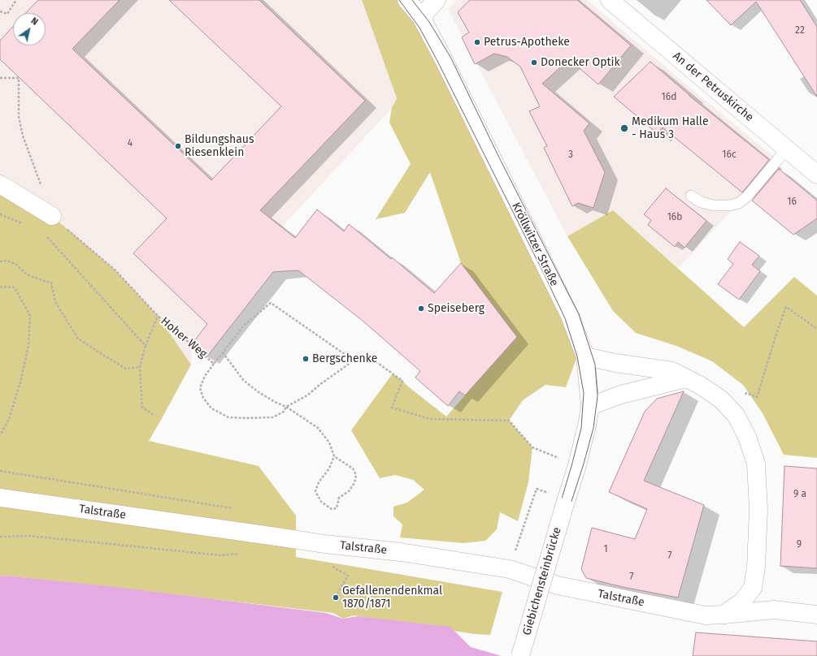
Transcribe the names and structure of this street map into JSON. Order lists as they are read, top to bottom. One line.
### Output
{"streets":{"street":["An der Petruskirche","Kröllwitzer Straße","Talstraße","Giebichensteinbrücke"],"path":["Hoher Weg"]},"crossings":[["Kröllwitzer Straße","Giebichensteinbrücke"]],"places":["Petrus-Apotheke","Donecker Optik","Medikum Halle - Haus 3","Bildungshaus Riesenklein","Speiseberg","Bergschenke","Gefallenendenkmal 1870/1871"],"house_numbers":["22","16d","4","3","16c","16","16b","9 a","9","1","7","7"],"north":"top right"}
